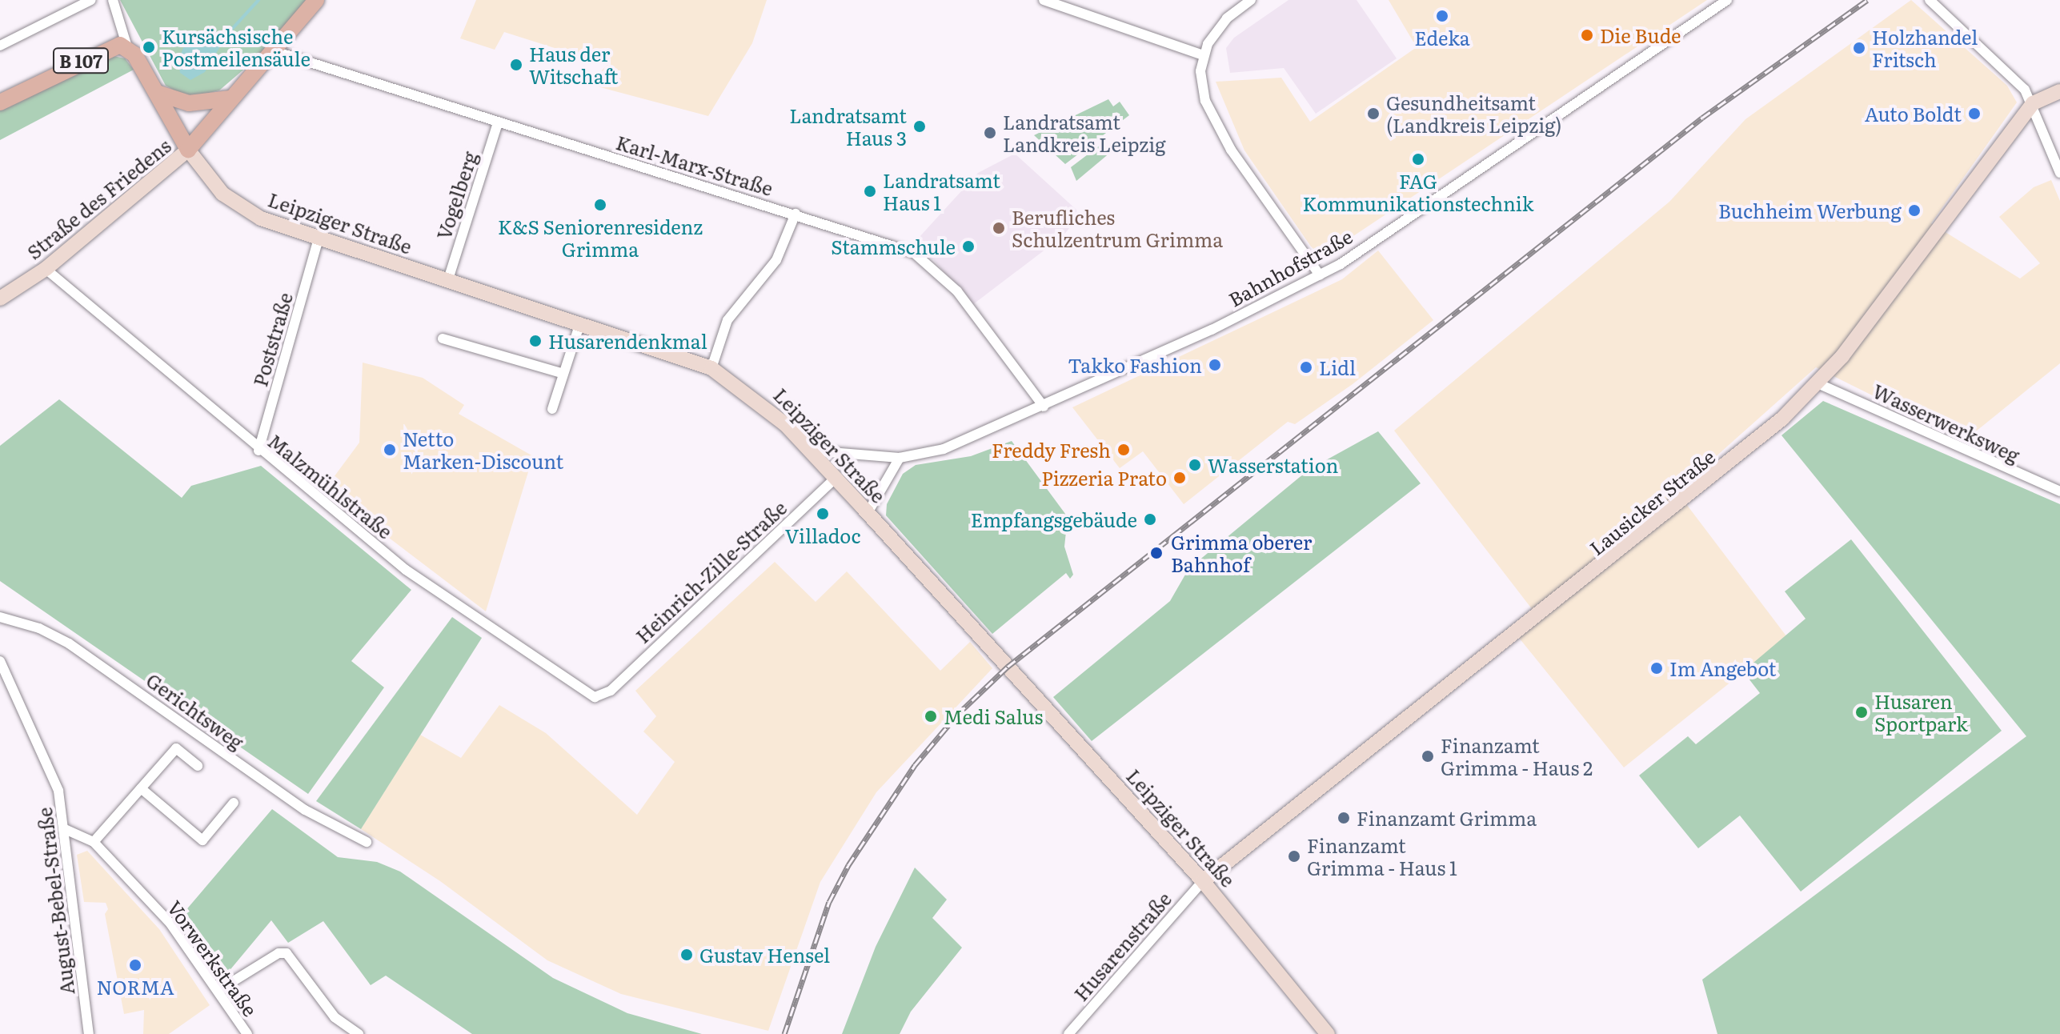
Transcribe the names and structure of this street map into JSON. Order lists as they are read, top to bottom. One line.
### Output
{"streets":{"main road":["B 107","Straße des Friedens","Leipziger Straße","Lausicker Straße"],"street":["Karl-Marx-Straße","Vogelberg","Bahnhofstraße","Poststraße","Wasserwerksweg","Malzmühlstraße","Heinrich-Zille-Straße","Gerichtsweg","August-Bebel-Straße","Husarenstraße","Vorwerkstraße"]},"crossings":[["B 107","Leipziger Straße"],["Karl-Marx-Straße","Vogelberg"],["Karl-Marx-Straße","Bahnhofstraße"],["Vogelberg","Leipziger Straße"],["Straße des Friedens","Leipziger Straße"],["Straße des Friedens","Malzmühlstraße"],["Leipziger Straße","Bahnhofstraße"],["Leipziger Straße","Poststraße"],["Leipziger Straße","Lausicker Straße"],["Leipziger Straße","Heinrich-Zille-Straße"],["Leipziger Straße","Husarenstraße"],["Poststraße","Malzmühlstraße"],["Wasserwerksweg","Lausicker Straße"],["Malzmühlstraße","Heinrich-Zille-Straße"],["Lausicker Straße","Husarenstraße"],["August-Bebel-Straße","Vorwerkstraße"]],"places":["Edeka","Die Bude","Kursächsische Postmeilensäule","Holzhandel Fritsch","Haus der Witschaft","Gesundheitsamt (Landkreis Leipzig)","Auto Boldt","Landratsamt Haus 3","Landratsamt Landkreis Leipzig","FAG Kommunikationstechnik","Landratsamt Haus 1","K&S Seniorenresidenz Grimma","Buchheim Werbung","Berufliches Schulzentrum Grimma","Stammschule","Husarendenkmal","Takko Fashion","Lidl","Netto Marken-Discount","Freddy Fresh","Wasserstation","Pizzeria Prato","Villadoc","Empfangsgebäude","Grimma oberer Bahnhof","Im Angebot","Husaren Sportpark","Medi Salus","Finanzamt Grimma - Haus 2","Finanzamt Grimma","Finanzamt Grimma - Haus 1","Gustav Hensel","NORMA"]}
